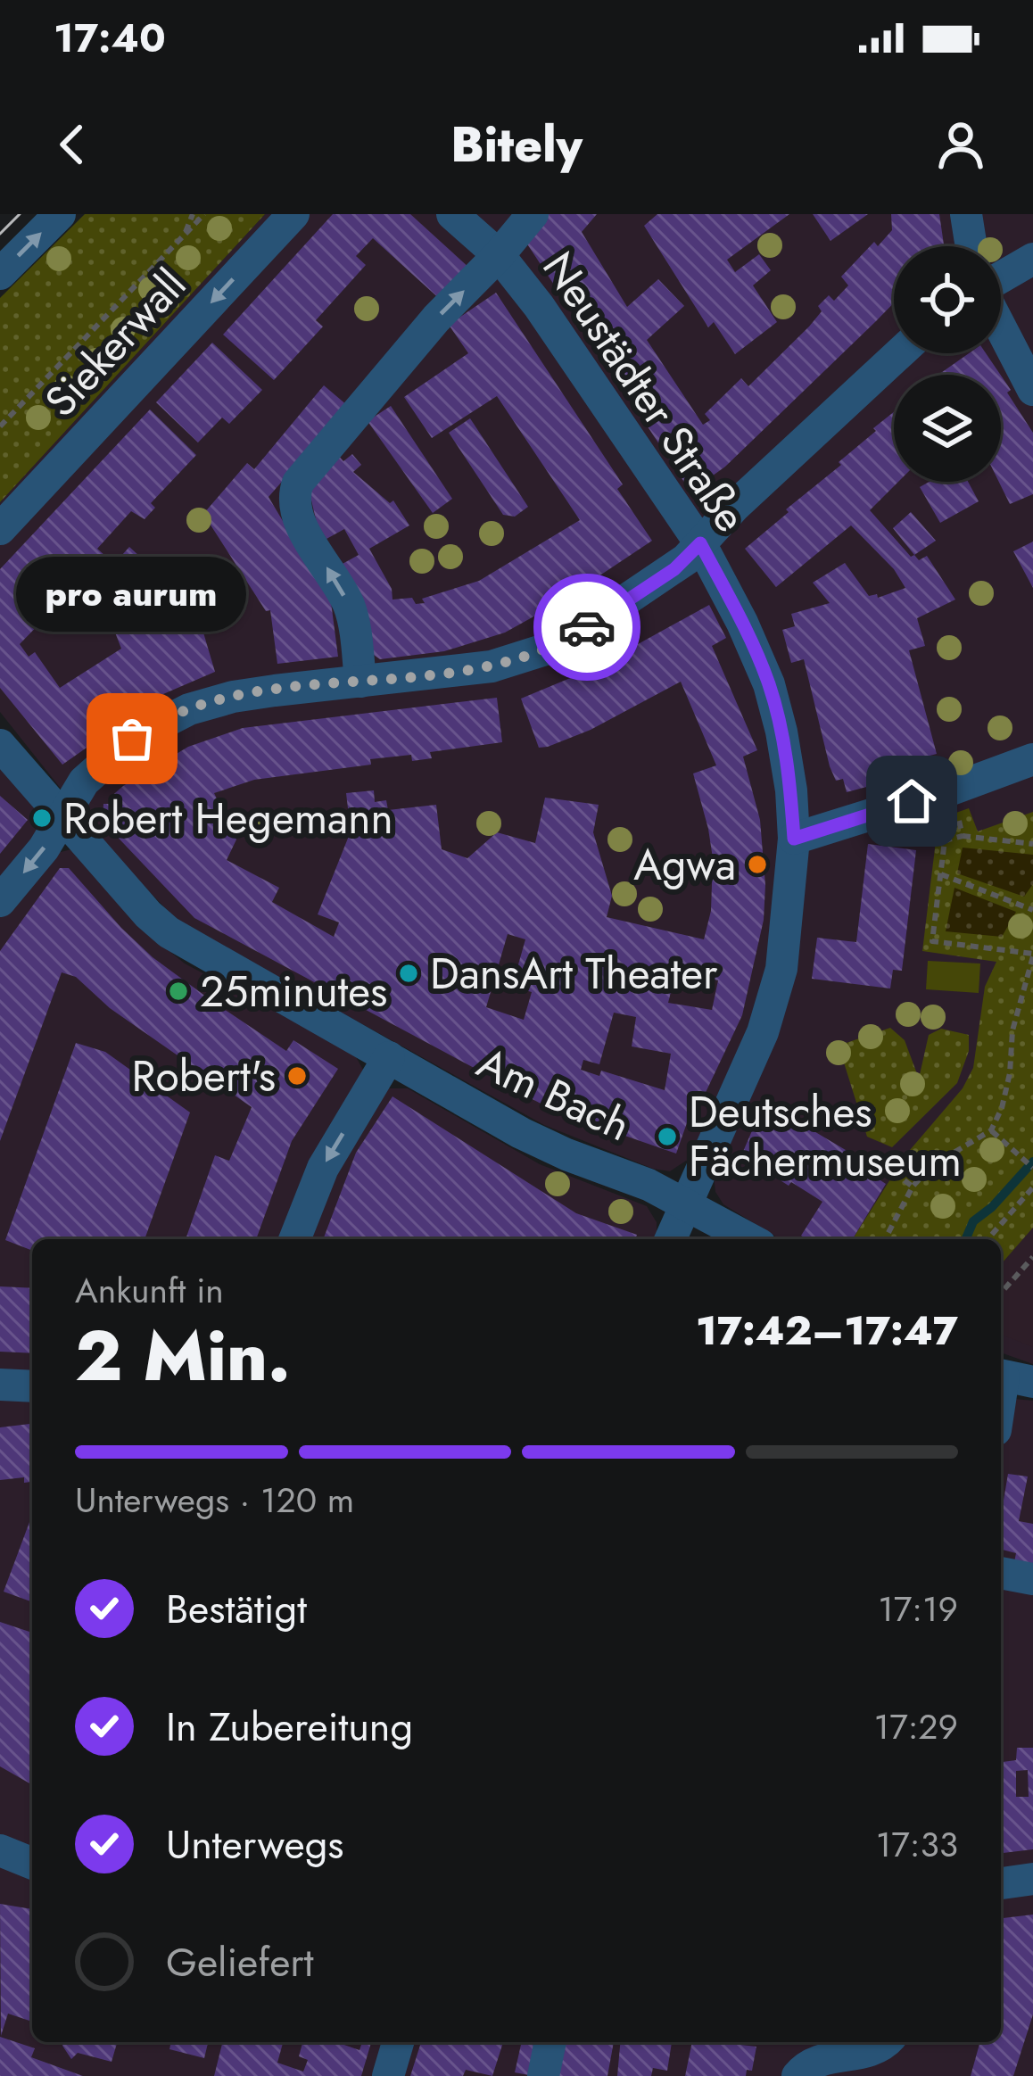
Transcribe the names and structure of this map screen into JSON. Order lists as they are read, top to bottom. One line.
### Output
{"streets":{"street":["Siekerwall","Neustädter Straße","Am Bach"]},"crossings":[["Neustädter Straße","Am Bach"]],"one_way":["Siekerwall"],"places":["pro aurum","Robert Hegemann","Agwa","DansArt Theater","25minutes","Robert's","Deutsches Fächermuseum"],"page":{"status":"17:40","header":"Bitely","bubble":"pro aurum","heading":["2 Min.","Ankunft in","17:42–17:47"],"bar":"Unterwegs · 120 m","list":[["Bestätigt","17:19"],["In Zubereitung","17:29"],["Unterwegs","17:33"],"Geliefert"]}}
